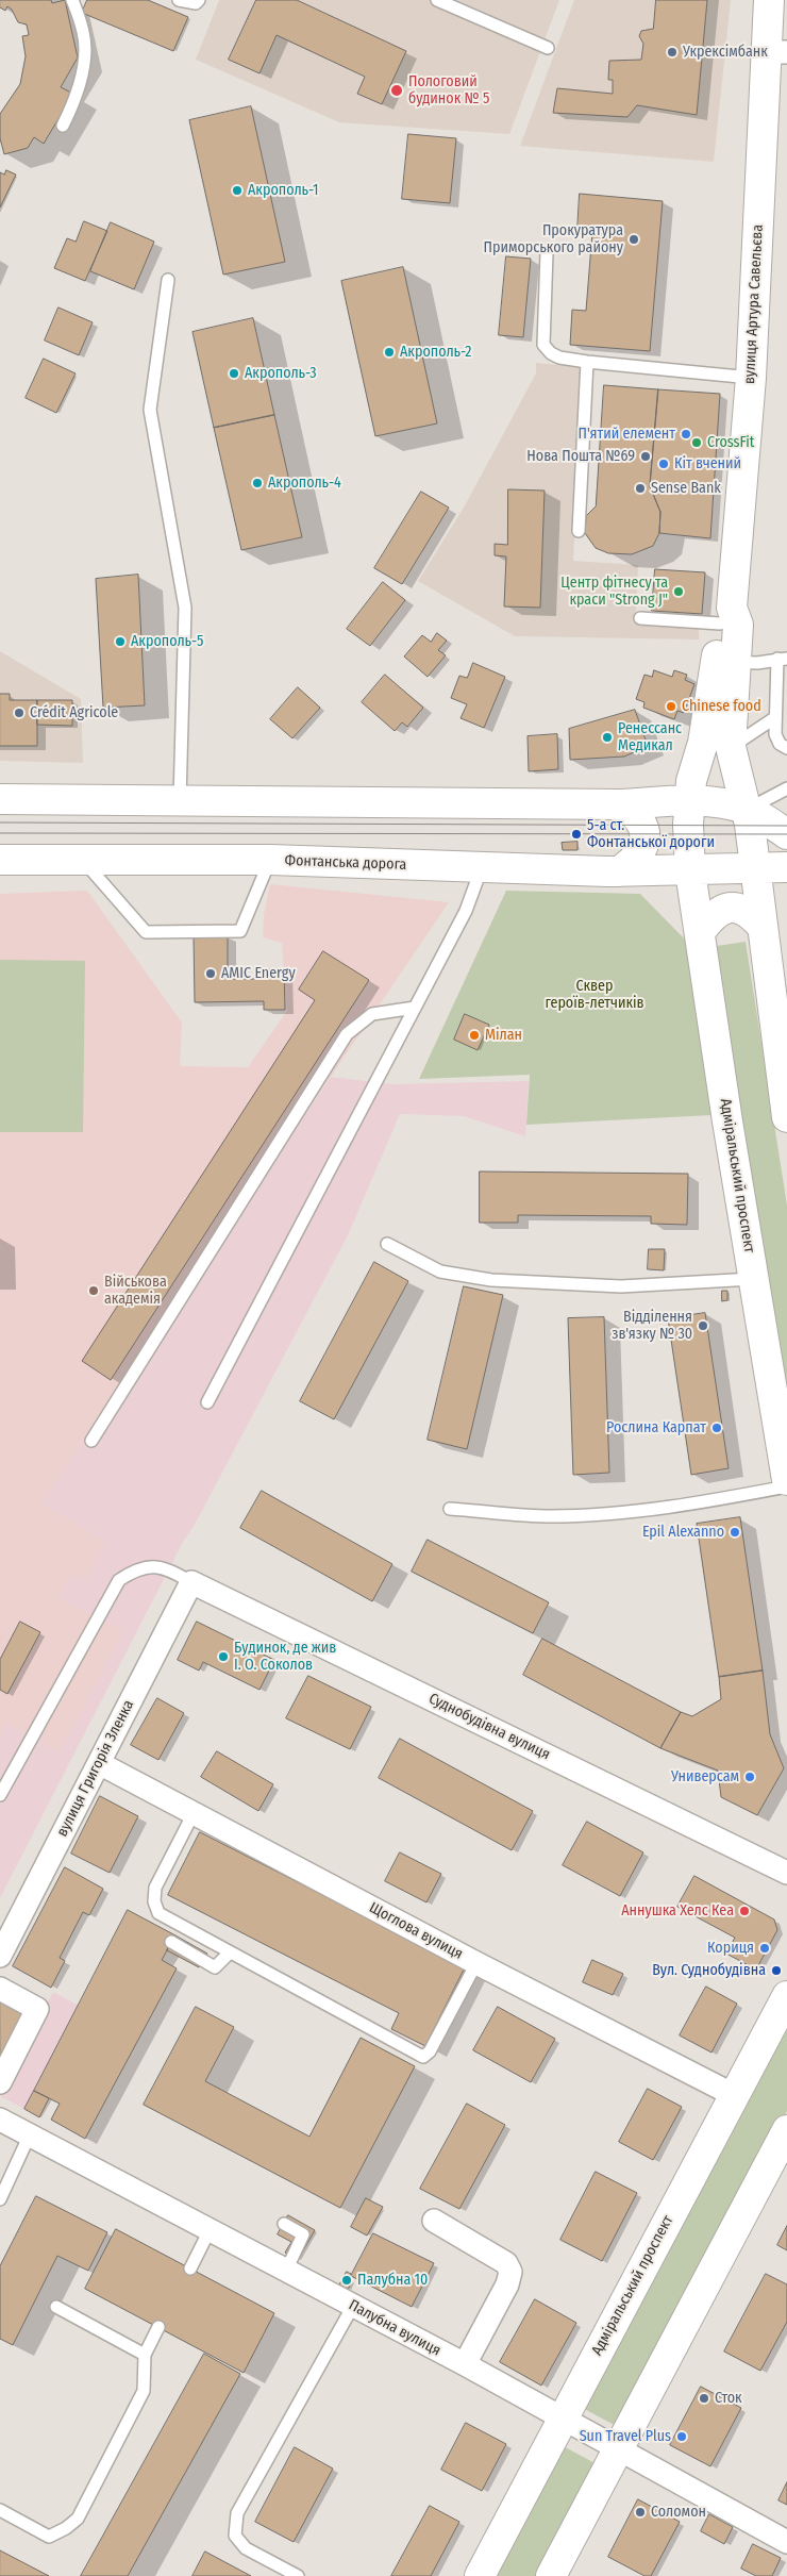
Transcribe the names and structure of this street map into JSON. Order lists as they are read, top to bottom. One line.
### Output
{"streets":{"main road":["вулиця Артура Савельєва","Фонтанська дорога","Адміральський проспект"],"street":["Суднобудівна вулиця","вулиця Григорія Зленка","Щоглова вулиця","Палубна вулиця"]},"crossings":[["вулиця Артура Савельєва","Фонтанська дорога"],["вулиця Артура Савельєва","Адміральський проспект"],["Фонтанська дорога","Адміральський проспект"],["Адміральський проспект","Щоглова вулиця"],["Адміральський проспект","Палубна вулиця"],["Суднобудівна вулиця","вулиця Григорія Зленка"],["вулиця Григорія Зленка","Щоглова вулиця"]],"parks":["Сквер героїв-летчиків"],"places":["Укрексімбанк","Пологовий будинок № 5","Акрополь-1","Прокуратура Приморського району","Акрополь-2","Акрополь-3","П'ятий елемент","CrossFit","Нова Пошта №69","Кіт вчений","Акрополь-4","Sense Bank","Центр фітнесу та краси \"Strong J\"","Акрополь-5","Chinese food","Crédit Agricole","Ренессанс Медикал","5-а ст. Фонтанської дороги","AMIC Energy","Мілан","Військова академія","Відділення зв'язку № 30","Рослина Карпат","Epil Alexanno","Будинок, де жив І. О. Соколов","Универсам","Аннушка Хелс Кеа","Кориця","Вул. Суднобудівна","Палубна 10","Сток","Sun Travel Plus","Соломон"]}
